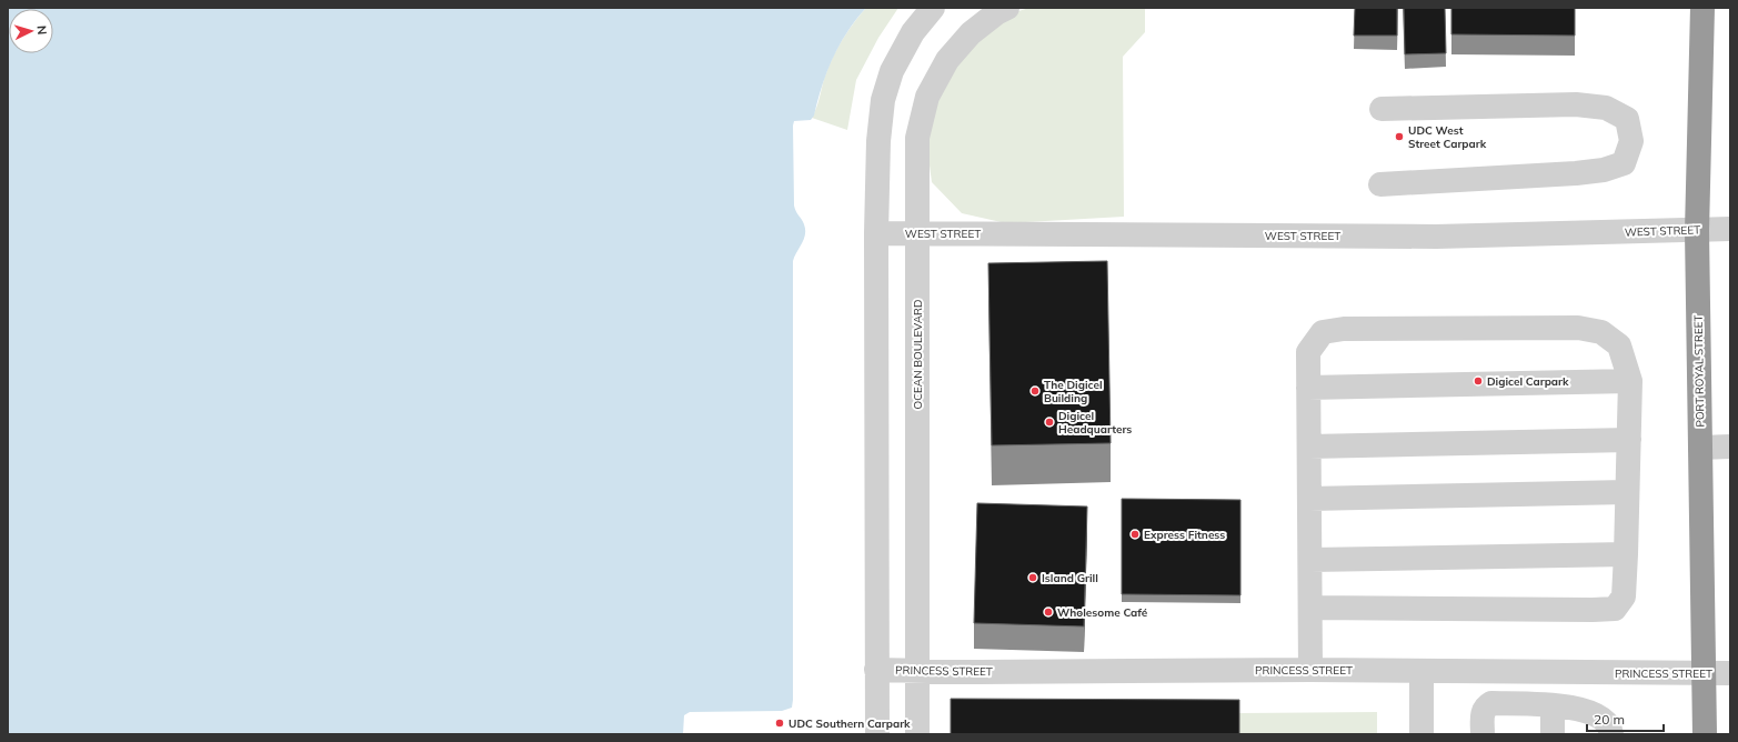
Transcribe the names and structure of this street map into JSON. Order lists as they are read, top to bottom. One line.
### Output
{"streets":{"highway":["PORT ROYAL STREET"],"street":["WEST STREET","OCEAN BOULEVARD","PRINCESS STREET"]},"crossings":[["WEST STREET","OCEAN BOULEVARD"],["WEST STREET","PORT ROYAL STREET"],["OCEAN BOULEVARD","PRINCESS STREET"],["PORT ROYAL STREET","PRINCESS STREET"]],"places":["UDC West Street Carpark","Digicel Carpark","The Digicel Building","Digicel Headquarters","Express Fitness","Island Grill","Wholesome Café","UDC Southern Carpark"],"scale_bar":"20 m","north":"right"}
